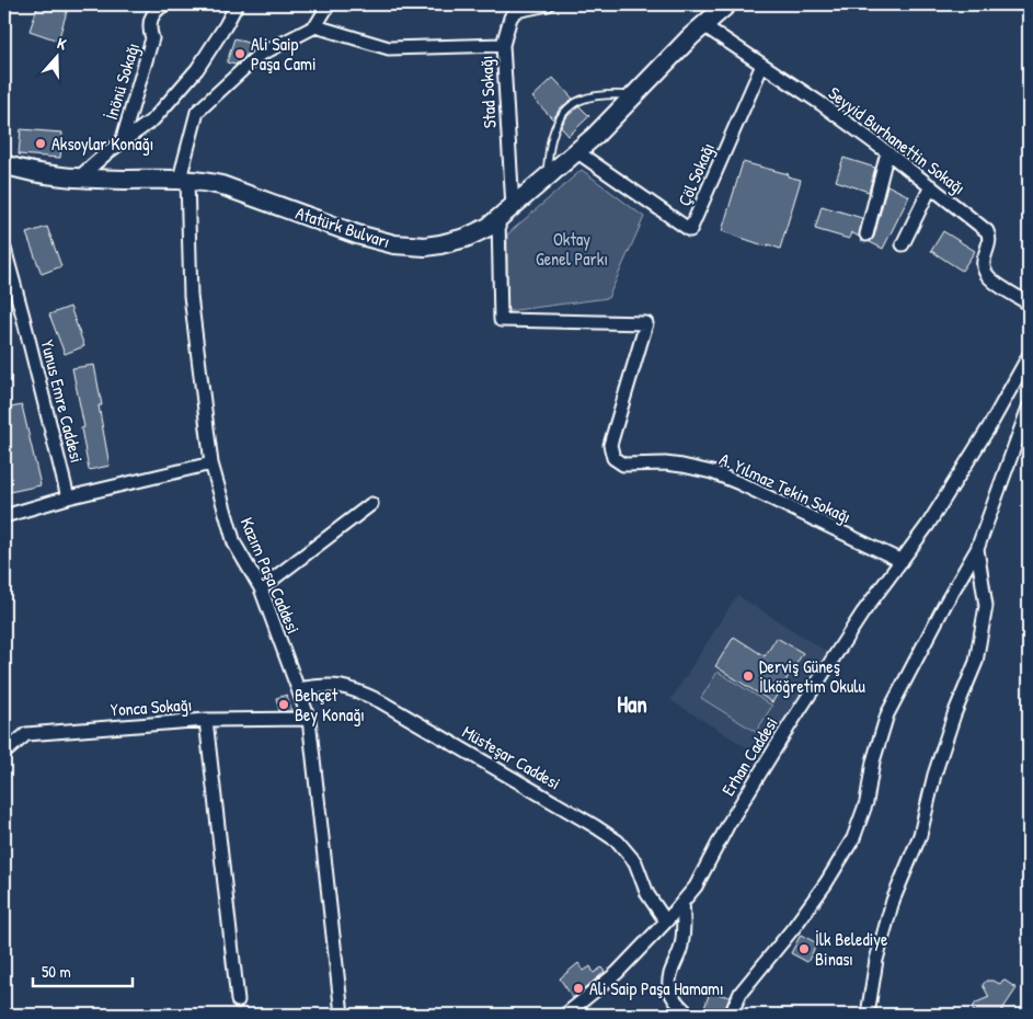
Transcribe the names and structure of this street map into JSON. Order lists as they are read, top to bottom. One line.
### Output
{"streets":{"main road":["Atatürk Bulvarı"],"street":["İnönü Sokağı","Stad Sokağı","Seyyid Burhanettin Sokağı","Çöl Sokağı","Yunus Emre Caddesi","A. Yılmaz Tekin Sokağı","Kazım Paşa Caddesi","Yonca Sokağı","Erhan Caddesi","Müsteşar Caddesi"]},"crossings":[["Stad Sokağı","Atatürk Bulvarı"],["Stad Sokağı","A. Yılmaz Tekin Sokağı"],["Seyyid Burhanettin Sokağı","Çöl Sokağı"],["Seyyid Burhanettin Sokağı","Atatürk Bulvarı"],["Çöl Sokağı","Atatürk Bulvarı"],["Atatürk Bulvarı","A. Yılmaz Tekin Sokağı"],["Atatürk Bulvarı","Kazım Paşa Caddesi"],["A. Yılmaz Tekin Sokağı","Erhan Caddesi"],["Kazım Paşa Caddesi","Yonca Sokağı"],["Kazım Paşa Caddesi","Müsteşar Caddesi"],["Erhan Caddesi","Müsteşar Caddesi"]],"districts":["Han"],"parks":["Oktay Genel Parkı"],"places":["Ali Saip Paşa Cami","Aksoylar Konağı","Derviş Güneş İlköğretim Okulu","Behçet Bey Konağı","İlk Belediye Binası","Ali Saip Paşa Hamamı"],"scale_bar":"50 m","north":"top"}
